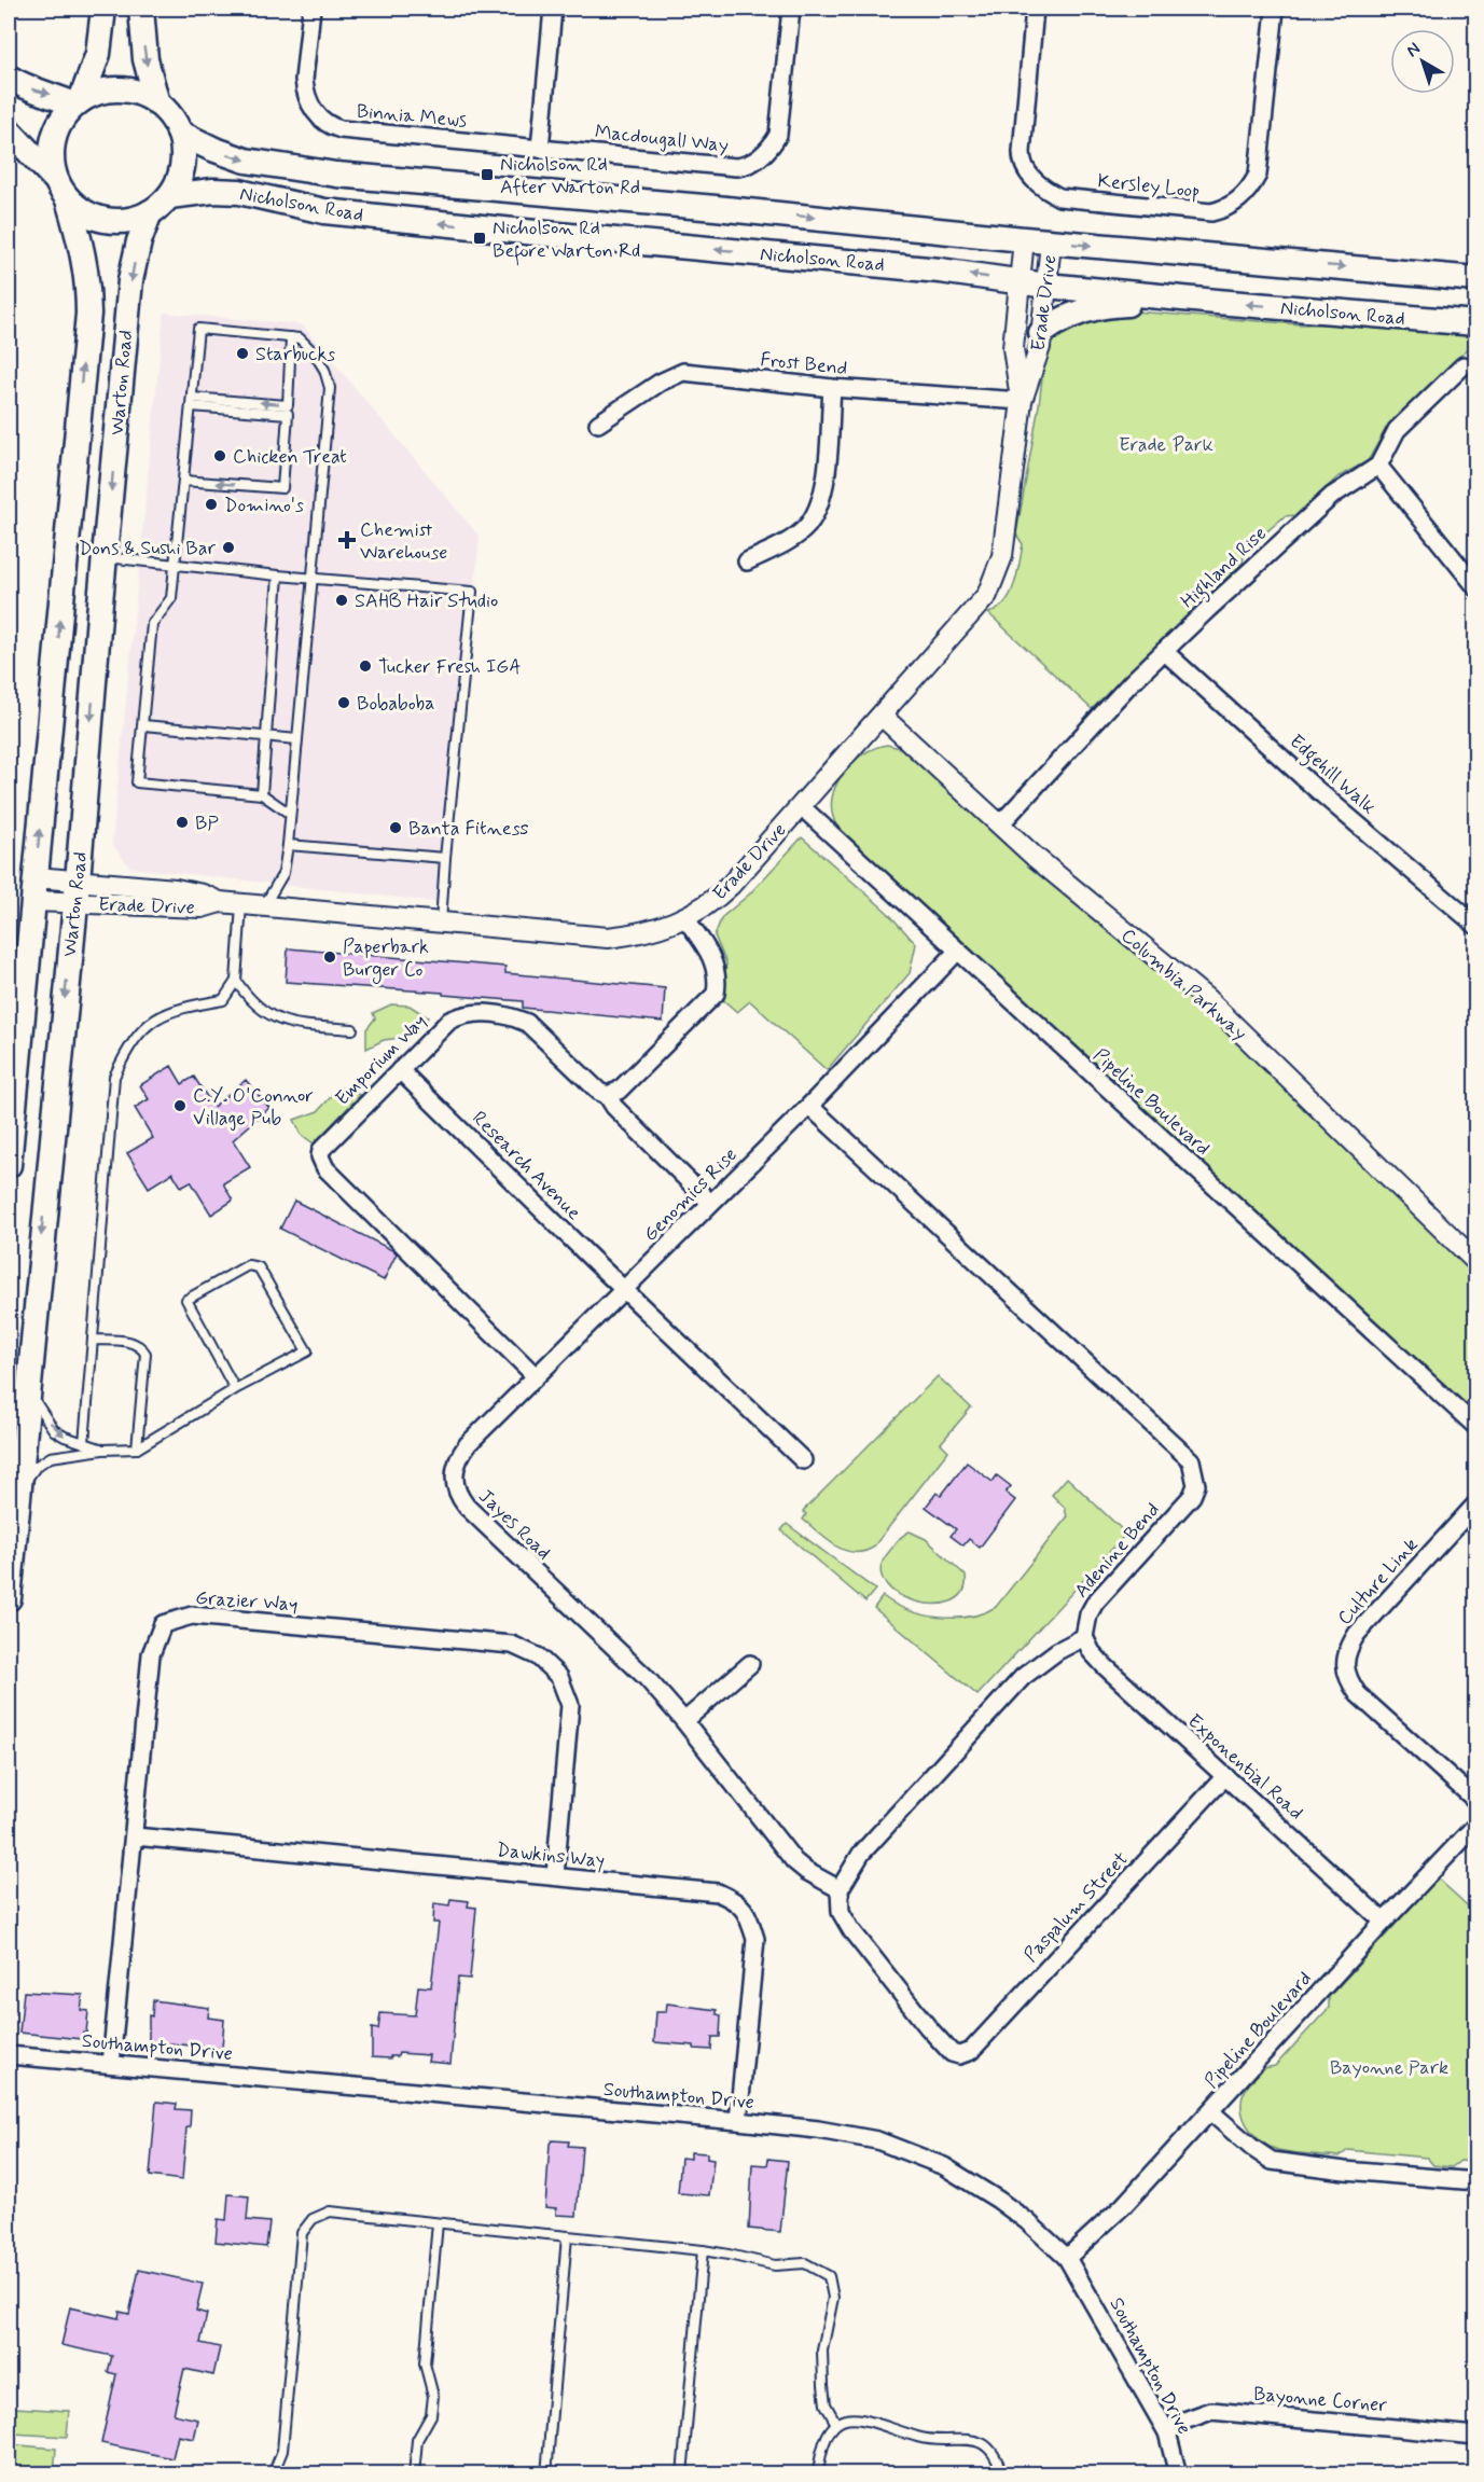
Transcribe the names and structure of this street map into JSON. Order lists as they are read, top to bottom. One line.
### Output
{"streets":{"main road":["Nicholson Road","Warton Road"],"street":["Binnia Mews","Macdougall Way","Kersley Loop","Erade Drive","Frost Bend","Highland Rise","Edgehill Walk","Columbia Parkway","Emporium Way","Pipeline Boulevard","Research Avenue","Genomics Rise","Jayes Road","Adenine Bend","Culture Link","Grazier Way","Exponential Road","Dawkins Way","Paspalum Street","Southampton Drive","Bayonne Corner"]},"crossings":[["Binnia Mews","Macdougall Way"],["Nicholson Road","Erade Drive"],["Nicholson Road","Warton Road"],["Erade Drive","Frost Bend"],["Erade Drive","Warton Road"],["Erade Drive","Columbia Parkway"],["Erade Drive","Pipeline Boulevard"],["Highland Rise","Edgehill Walk"],["Highland Rise","Columbia Parkway"],["Emporium Way","Research Avenue"],["Emporium Way","Genomics Rise"],["Emporium Way","Jayes Road"],["Pipeline Boulevard","Genomics Rise"],["Pipeline Boulevard","Exponential Road"],["Pipeline Boulevard","Southampton Drive"],["Research Avenue","Genomics Rise"],["Research Avenue","Jayes Road"],["Genomics Rise","Jayes Road"],["Genomics Rise","Adenine Bend"],["Jayes Road","Paspalum Street"],["Adenine Bend","Exponential Road"],["Grazier Way","Dawkins Way"],["Grazier Way","Southampton Drive"],["Exponential Road","Paspalum Street"],["Dawkins Way","Southampton Drive"],["Southampton Drive","Bayonne Corner"]],"parks":["Erade Park","Bayonne Park"],"places":{"transit":["Nicholson Rd After Warton Rd","Nicholson Rd Before Warton Rd"],"other":["Starbucks","Chicken Treat","Domino's","Dons & Sushi Bar","SAHB Hair Studio","Tucker Fresh IGA","Bobaboba","BP","Banta Fitness","Paperbark Burger Co","C.Y. O'Connor Village Pub"],"health":["Chemist Warehouse"]},"north":"top left"}
